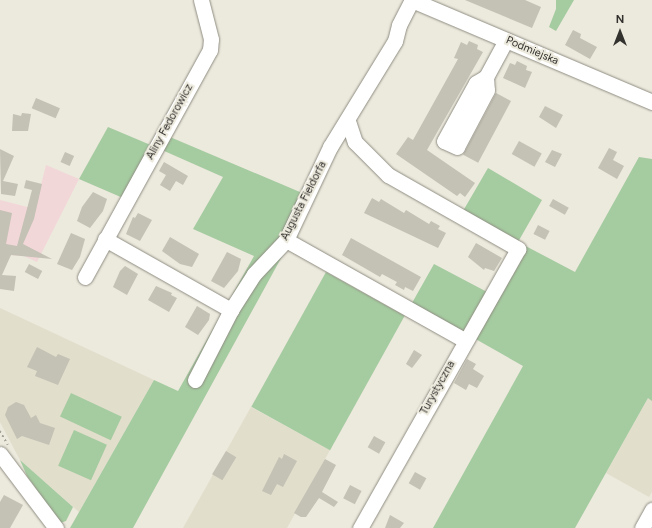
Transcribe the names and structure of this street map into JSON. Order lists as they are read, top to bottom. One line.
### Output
{"streets":{"street":["Podmiejska","Aliny Fedorowicz","Augusta Fieldorfa","Turystyczna"]},"crossings":[["Podmiejska","Augusta Fieldorfa"],["Augusta Fieldorfa","Turystyczna"]],"north":"top"}
